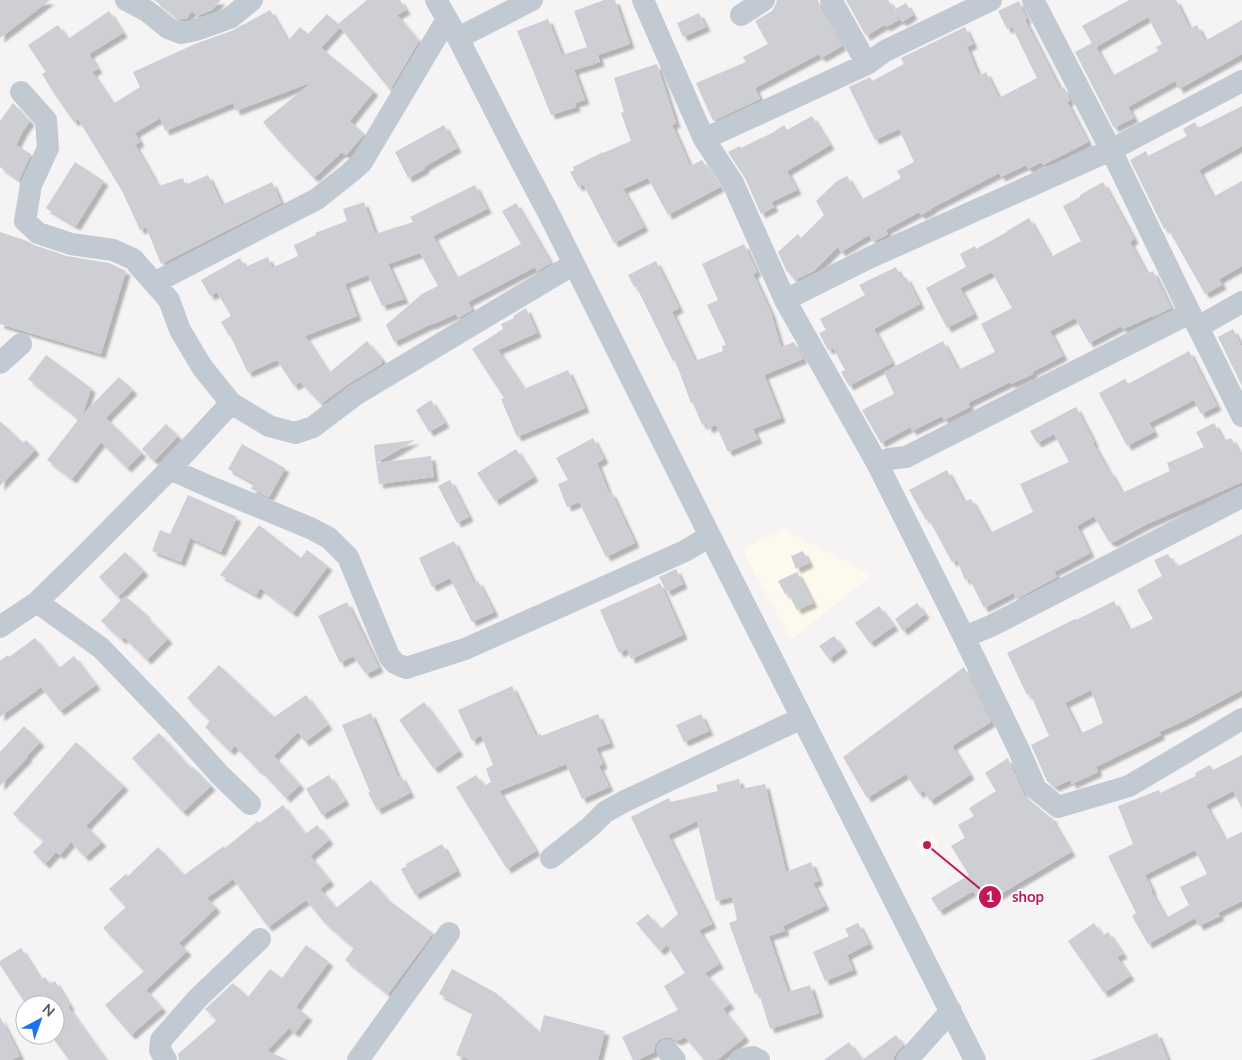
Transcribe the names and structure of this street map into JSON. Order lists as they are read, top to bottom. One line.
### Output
{"places":["shop"],"north":"top right"}
